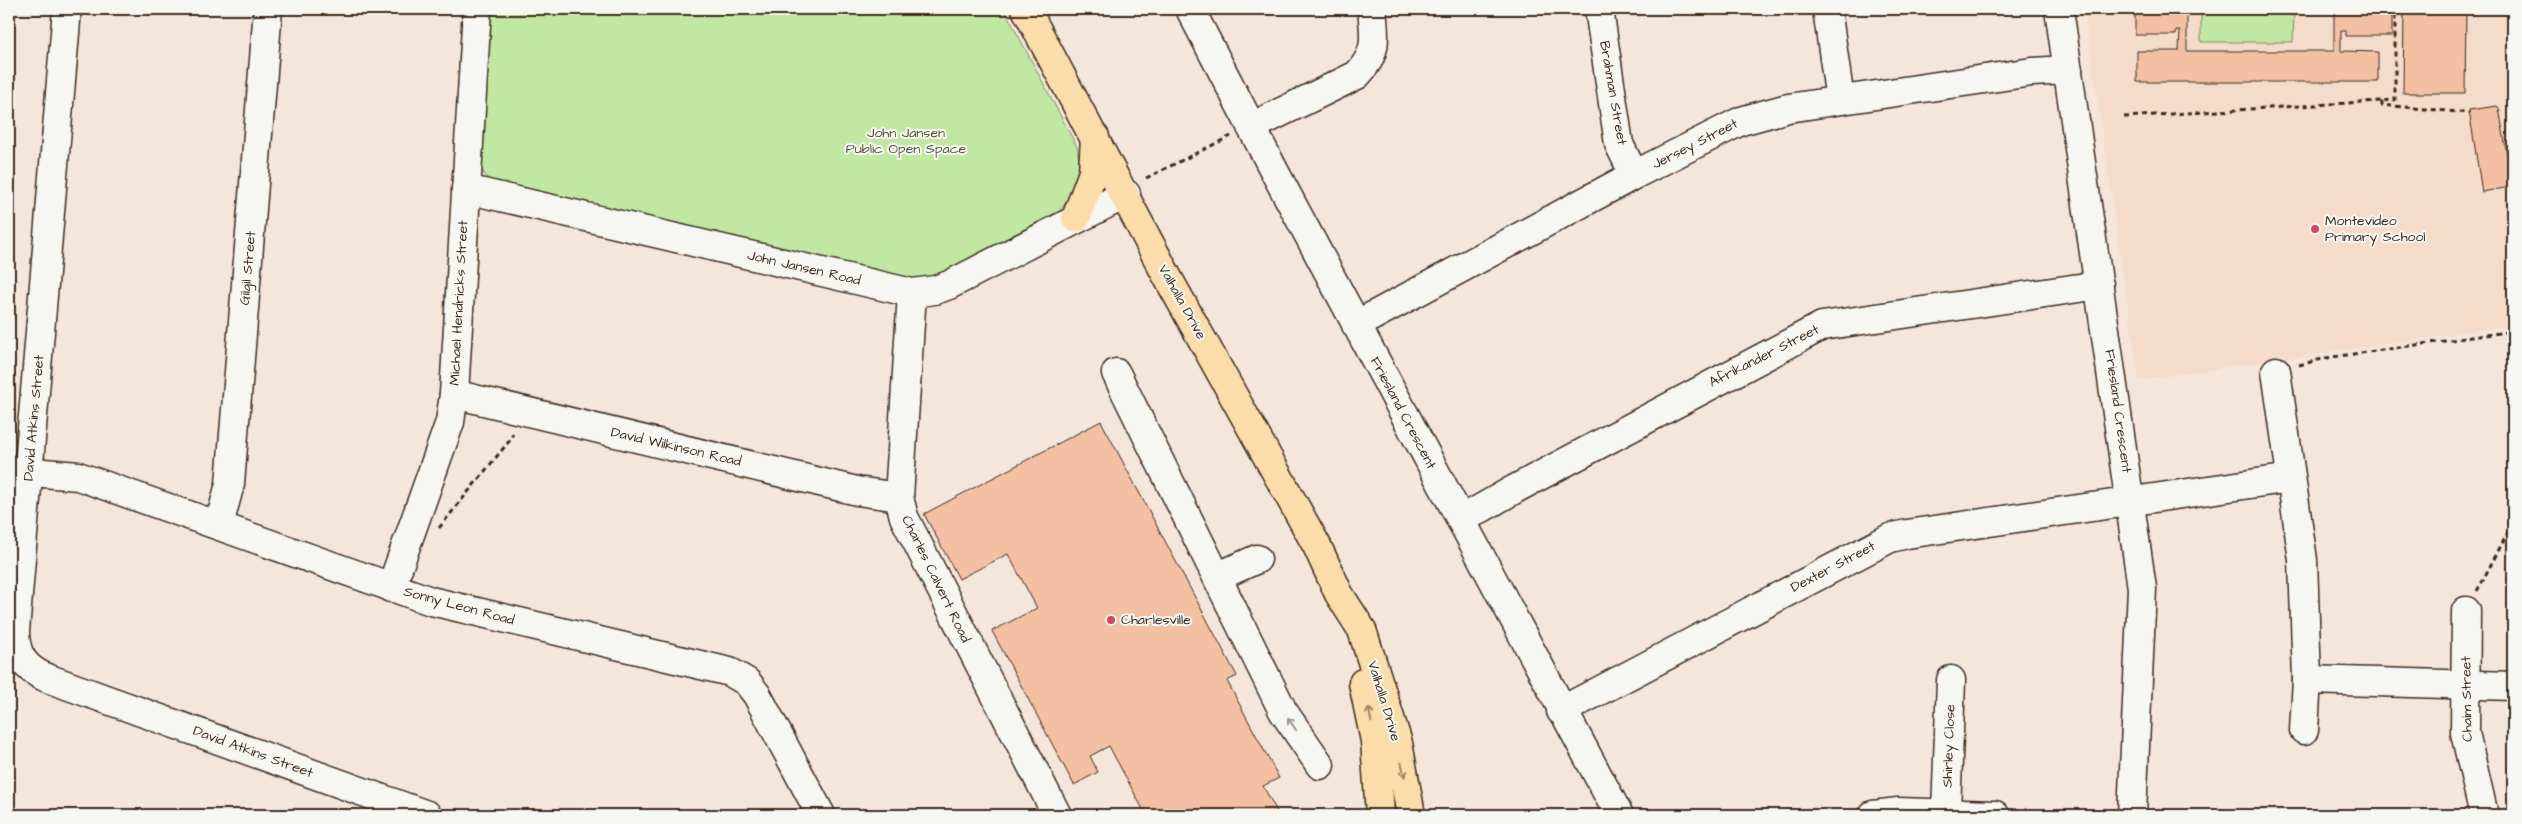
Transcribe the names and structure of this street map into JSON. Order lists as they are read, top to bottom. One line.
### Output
{"streets":{"main road":["Valhalla Drive"],"street":["Brahman Street","Jersey Street","Gilgil Street","John Jansen Road","Michael Hendricks Street","Afrikander Street","Friesland Crescent","David Atkins Street","David Wilkinson Road","Dexter Street","Charles Calvert Road","Sonny Leon Road","Chaim Street","Shirley Close"]},"crossings":[["Brahman Street","Jersey Street"],["Jersey Street","Friesland Crescent"],["Gilgil Street","Sonny Leon Road"],["John Jansen Road","Valhalla Drive"],["John Jansen Road","Michael Hendricks Street"],["John Jansen Road","Charles Calvert Road"],["Michael Hendricks Street","David Wilkinson Road"],["Michael Hendricks Street","Sonny Leon Road"],["Afrikander Street","Friesland Crescent"],["Friesland Crescent","Dexter Street"],["David Atkins Street","Sonny Leon Road"],["David Wilkinson Road","Charles Calvert Road"]],"parks":["John Jansen Public Open Space"],"places":["Montevideo Primary School","Charlesville"]}
